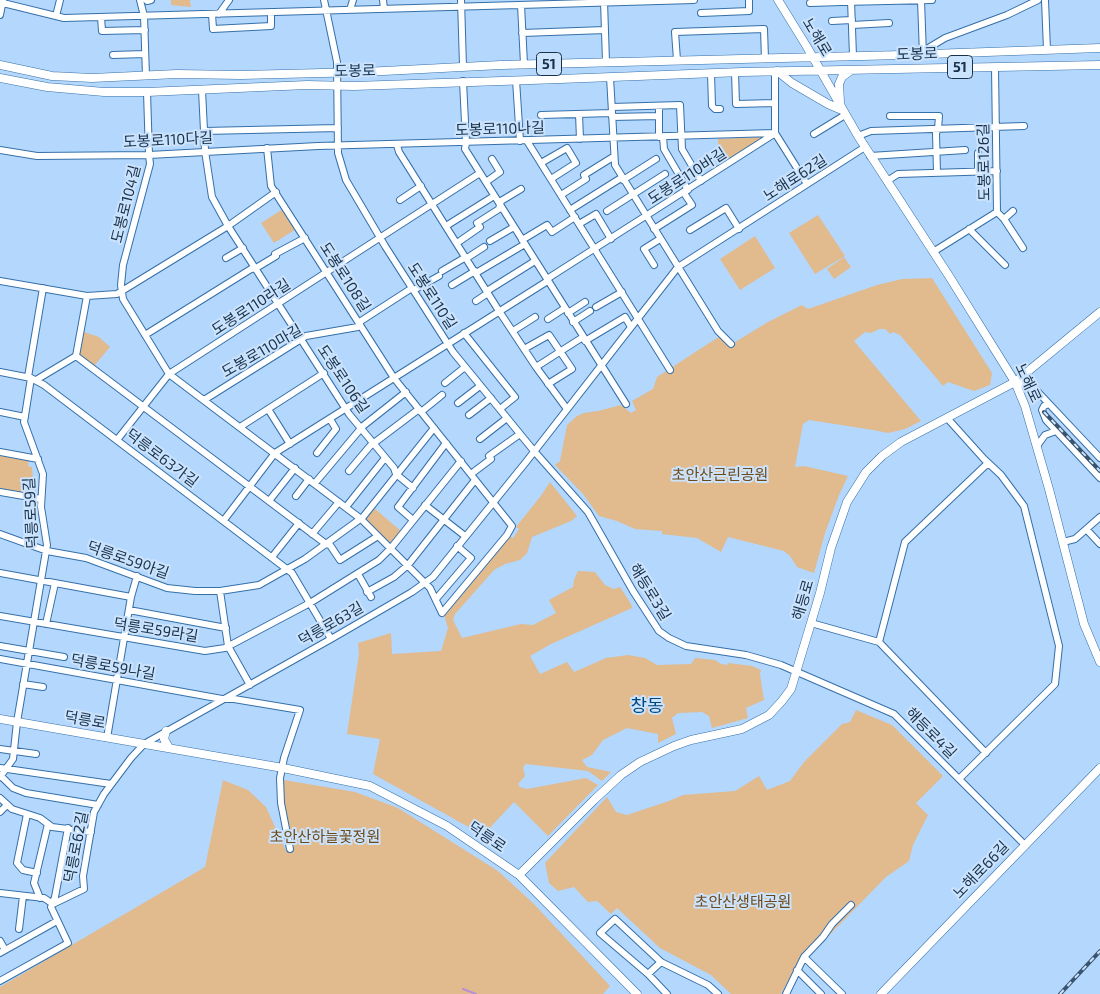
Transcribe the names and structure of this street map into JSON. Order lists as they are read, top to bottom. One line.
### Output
{"streets":{"main road":["노해로","도봉로","51","해등로","덕릉로","노해로66길"],"street":["도봉로110나길","도봉로110다길","도봉로126길","도봉로110바길","노해로62길","도봉로104길","도봉로108길","도봉로110길","도봉로110라길","도봉로110마길","도봉로106길","덕릉로63가길","덕릉로59길","덕릉로59아길","해등로3길","덕릉로63길","덕릉로59라길","덕릉로59나길","해등로4길","덕릉로62길"]},"crossings":[["노해로","도봉로"],["노해로","노해로62길"],["노해로","해등로"],["도봉로","도봉로126길"],["도봉로","도봉로104길"],["도봉로","도봉로110길"],["도봉로","도봉로106길"],["도봉로110나길","도봉로110다길"],["도봉로110나길","도봉로110바길"],["도봉로110나길","도봉로110길"],["도봉로110다길","도봉로104길"],["도봉로110다길","도봉로108길"],["도봉로110다길","도봉로110길"],["도봉로110다길","도봉로106길"],["도봉로110바길","도봉로104길"],["도봉로110바길","도봉로108길"],["도봉로110바길","도봉로110길"],["도봉로110바길","도봉로106길"],["도봉로110바길","덕릉로63가길"],["노해로62길","도봉로110길"],["노해로62길","해등로3길"],["노해로62길","덕릉로63길"],["도봉로104길","도봉로110라길"],["도봉로104길","도봉로110마길"],["도봉로104길","덕릉로63길"],["도봉로108길","도봉로110라길"],["도봉로108길","도봉로110마길"],["도봉로108길","도봉로106길"],["도봉로108길","덕릉로63길"],["도봉로110길","도봉로110라길"],["도봉로110길","도봉로110마길"],["도봉로110길","해등로3길"],["도봉로110길","덕릉로63길"],["도봉로110라길","도봉로106길"],["도봉로110라길","덕릉로63가길"],["도봉로110마길","도봉로106길"],["덕릉로63가길","덕릉로59길"],["덕릉로63가길","덕릉로59아길"],["덕릉로63가길","덕릉로63길"],["덕릉로63가길","덕릉로59라길"],["덕릉로59길","덕릉로59아길"],["덕릉로59길","덕릉로59라길"],["덕릉로59길","덕릉로59나길"],["덕릉로59길","덕릉로"],["해등로3길","해등로"],["해등로3길","덕릉로63길"],["해등로3길","해등로4길"],["해등로","덕릉로"],["해등로","해등로4길"],["덕릉로63길","덕릉로59나길"],["덕릉로63길","덕릉로"],["덕릉로63길","덕릉로62길"],["덕릉로","덕릉로62길"],["해등로4길","노해로66길"]],"districts":["창동"],"parks":["초안산근린공원","초안산하늘꽃정원","초안산생태공원"]}
